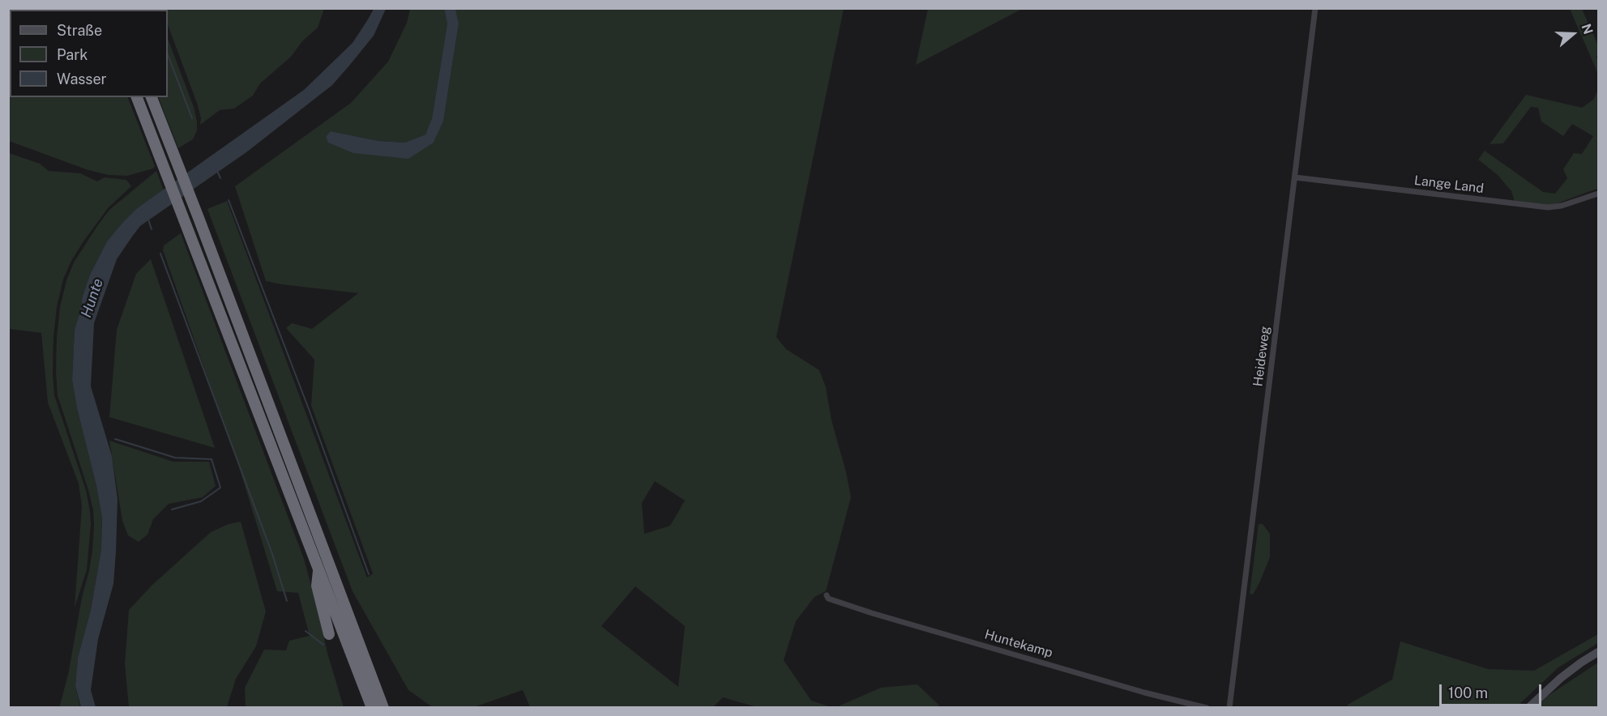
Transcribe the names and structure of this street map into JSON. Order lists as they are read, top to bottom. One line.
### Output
{"streets":{"street":["Lange Land","Heideweg","Huntekamp"]},"crossings":[["Lange Land","Heideweg"]],"water":["Hunte"],"legend":["Straße","Park","Wasser"],"scale_bar":"100 m","north":"right"}
